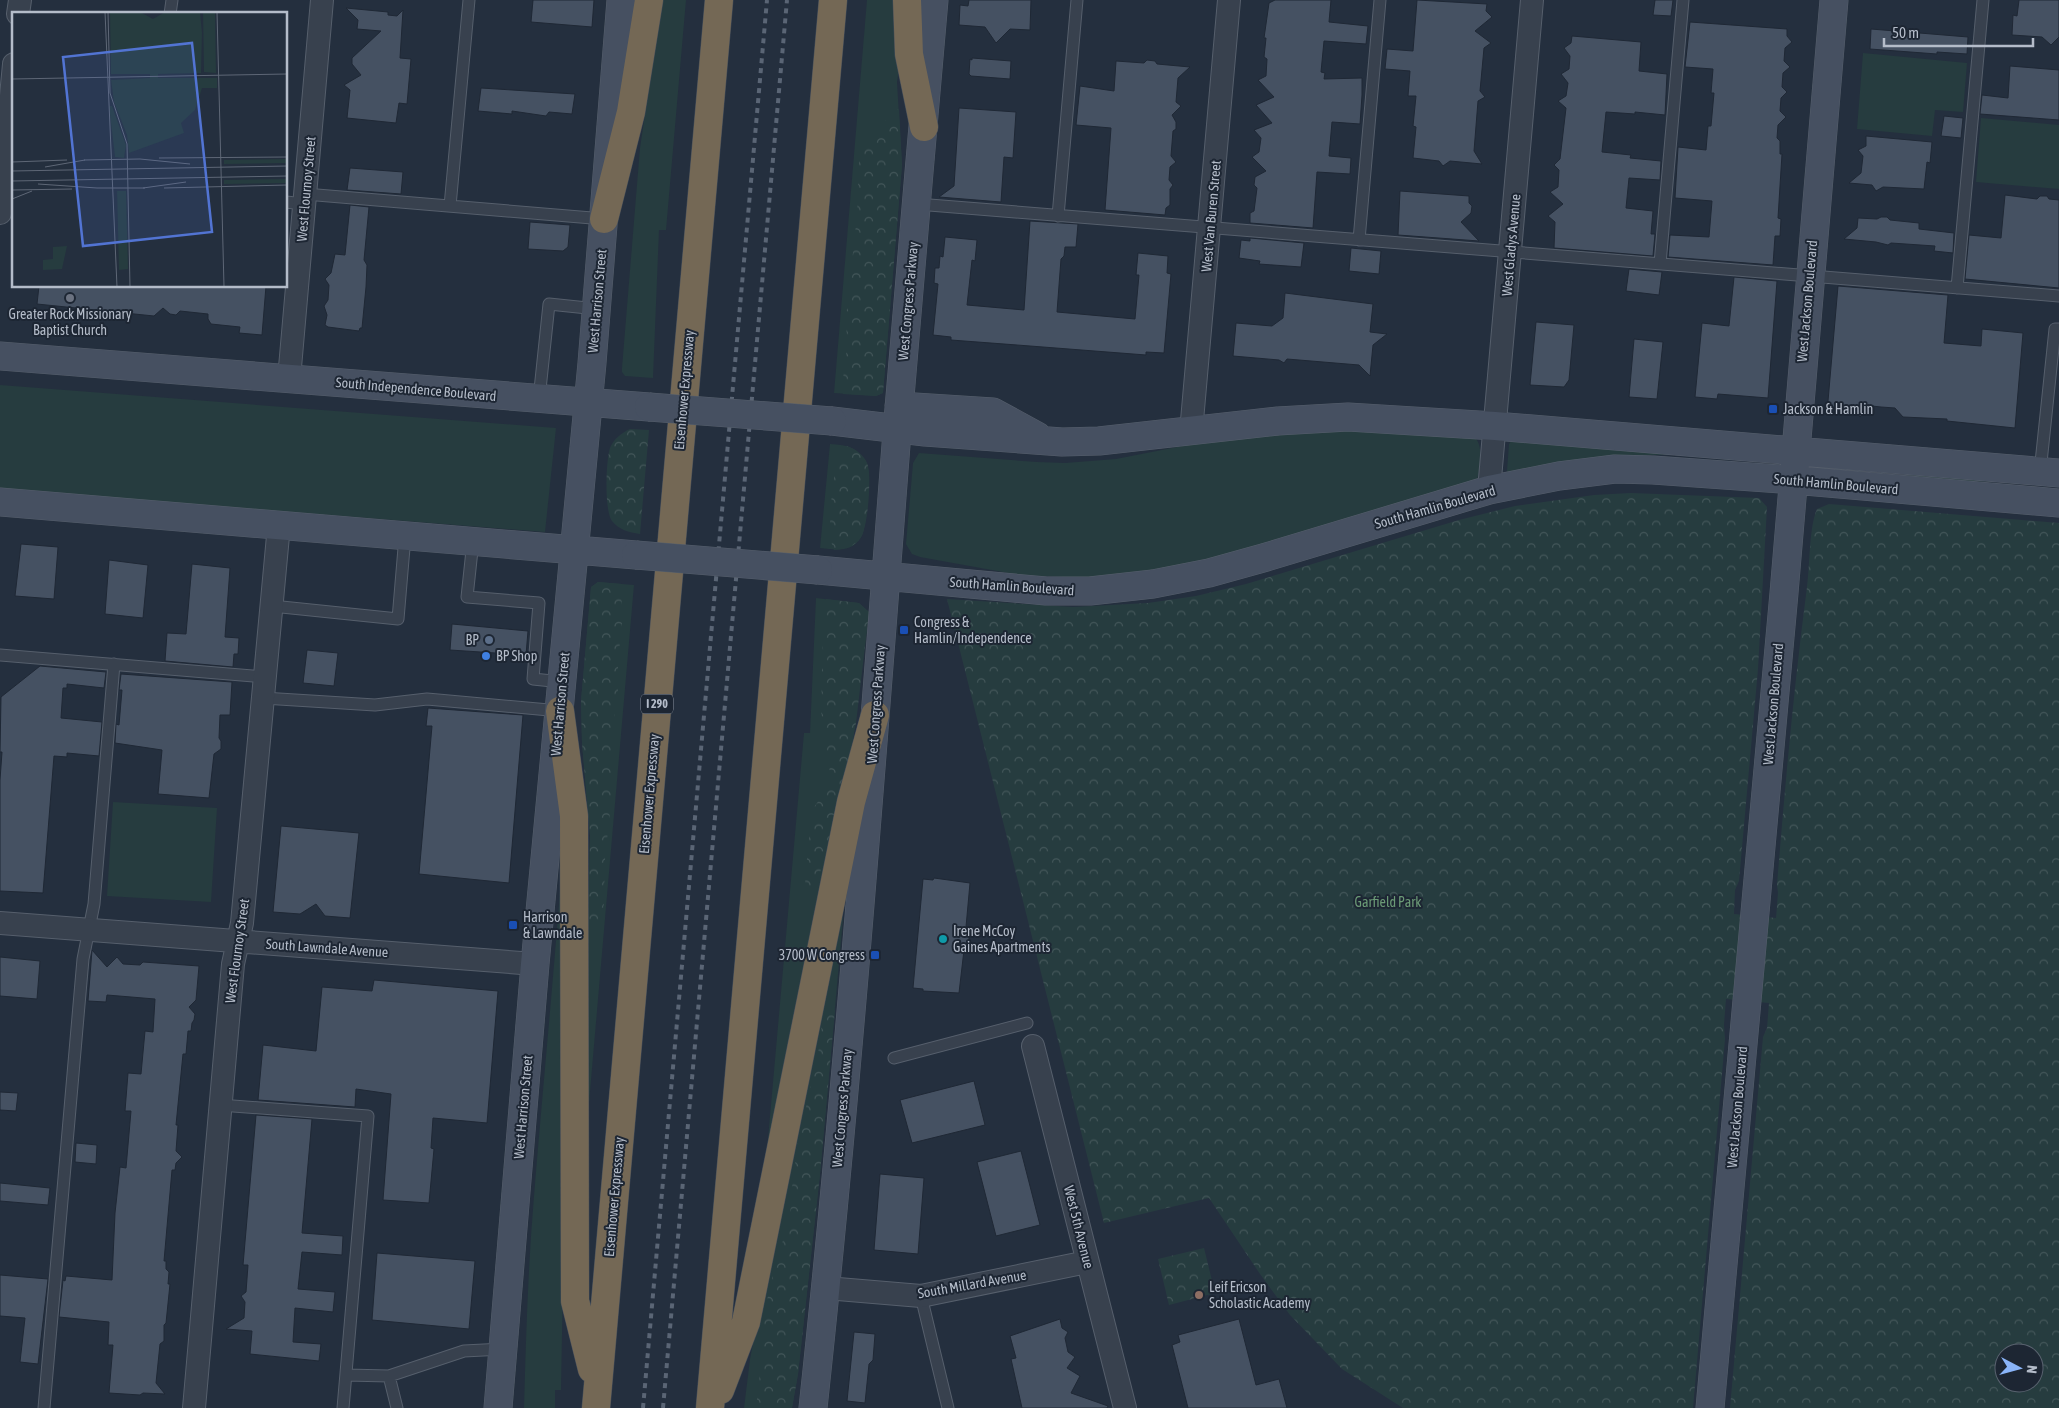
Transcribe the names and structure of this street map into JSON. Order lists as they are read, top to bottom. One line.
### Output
{"streets":{"highway":["Eisenhower Expressway","I 290"],"street":["West Flournoy Street","West Van Buren Street","West Gladys Avenue","West Harrison Street","West Congress Parkway","West Jackson Boulevard","South Independence Boulevard","South Hamlin Boulevard","South Lawndale Avenue","West 5th Avenue","South Millard Avenue"]},"crossings":[["West Flournoy Street","South Independence Boulevard"],["West Flournoy Street","South Lawndale Avenue"],["West Van Buren Street","South Hamlin Boulevard"],["West Gladys Avenue","South Hamlin Boulevard"],["West Harrison Street","South Independence Boulevard"],["West Harrison Street","South Hamlin Boulevard"],["West Harrison Street","South Lawndale Avenue"],["West Congress Parkway","South Hamlin Boulevard"],["West Congress Parkway","South Millard Avenue"],["West Jackson Boulevard","South Hamlin Boulevard"],["South Independence Boulevard","South Hamlin Boulevard"],["West 5th Avenue","South Millard Avenue"]],"parks":["Garfield Park"],"places":{"other":["Greater Rock Missionary Baptist Church","BP","BP Shop","Irene McCoy Gaines Apartments","Leif Ericson Scholastic Academy"],"transit":["Jackson & Hamlin","Congress & Hamlin/Independence","Harrison & Lawndale","3700 W Congress"]},"scale_bar":"50 m","north":"right"}
